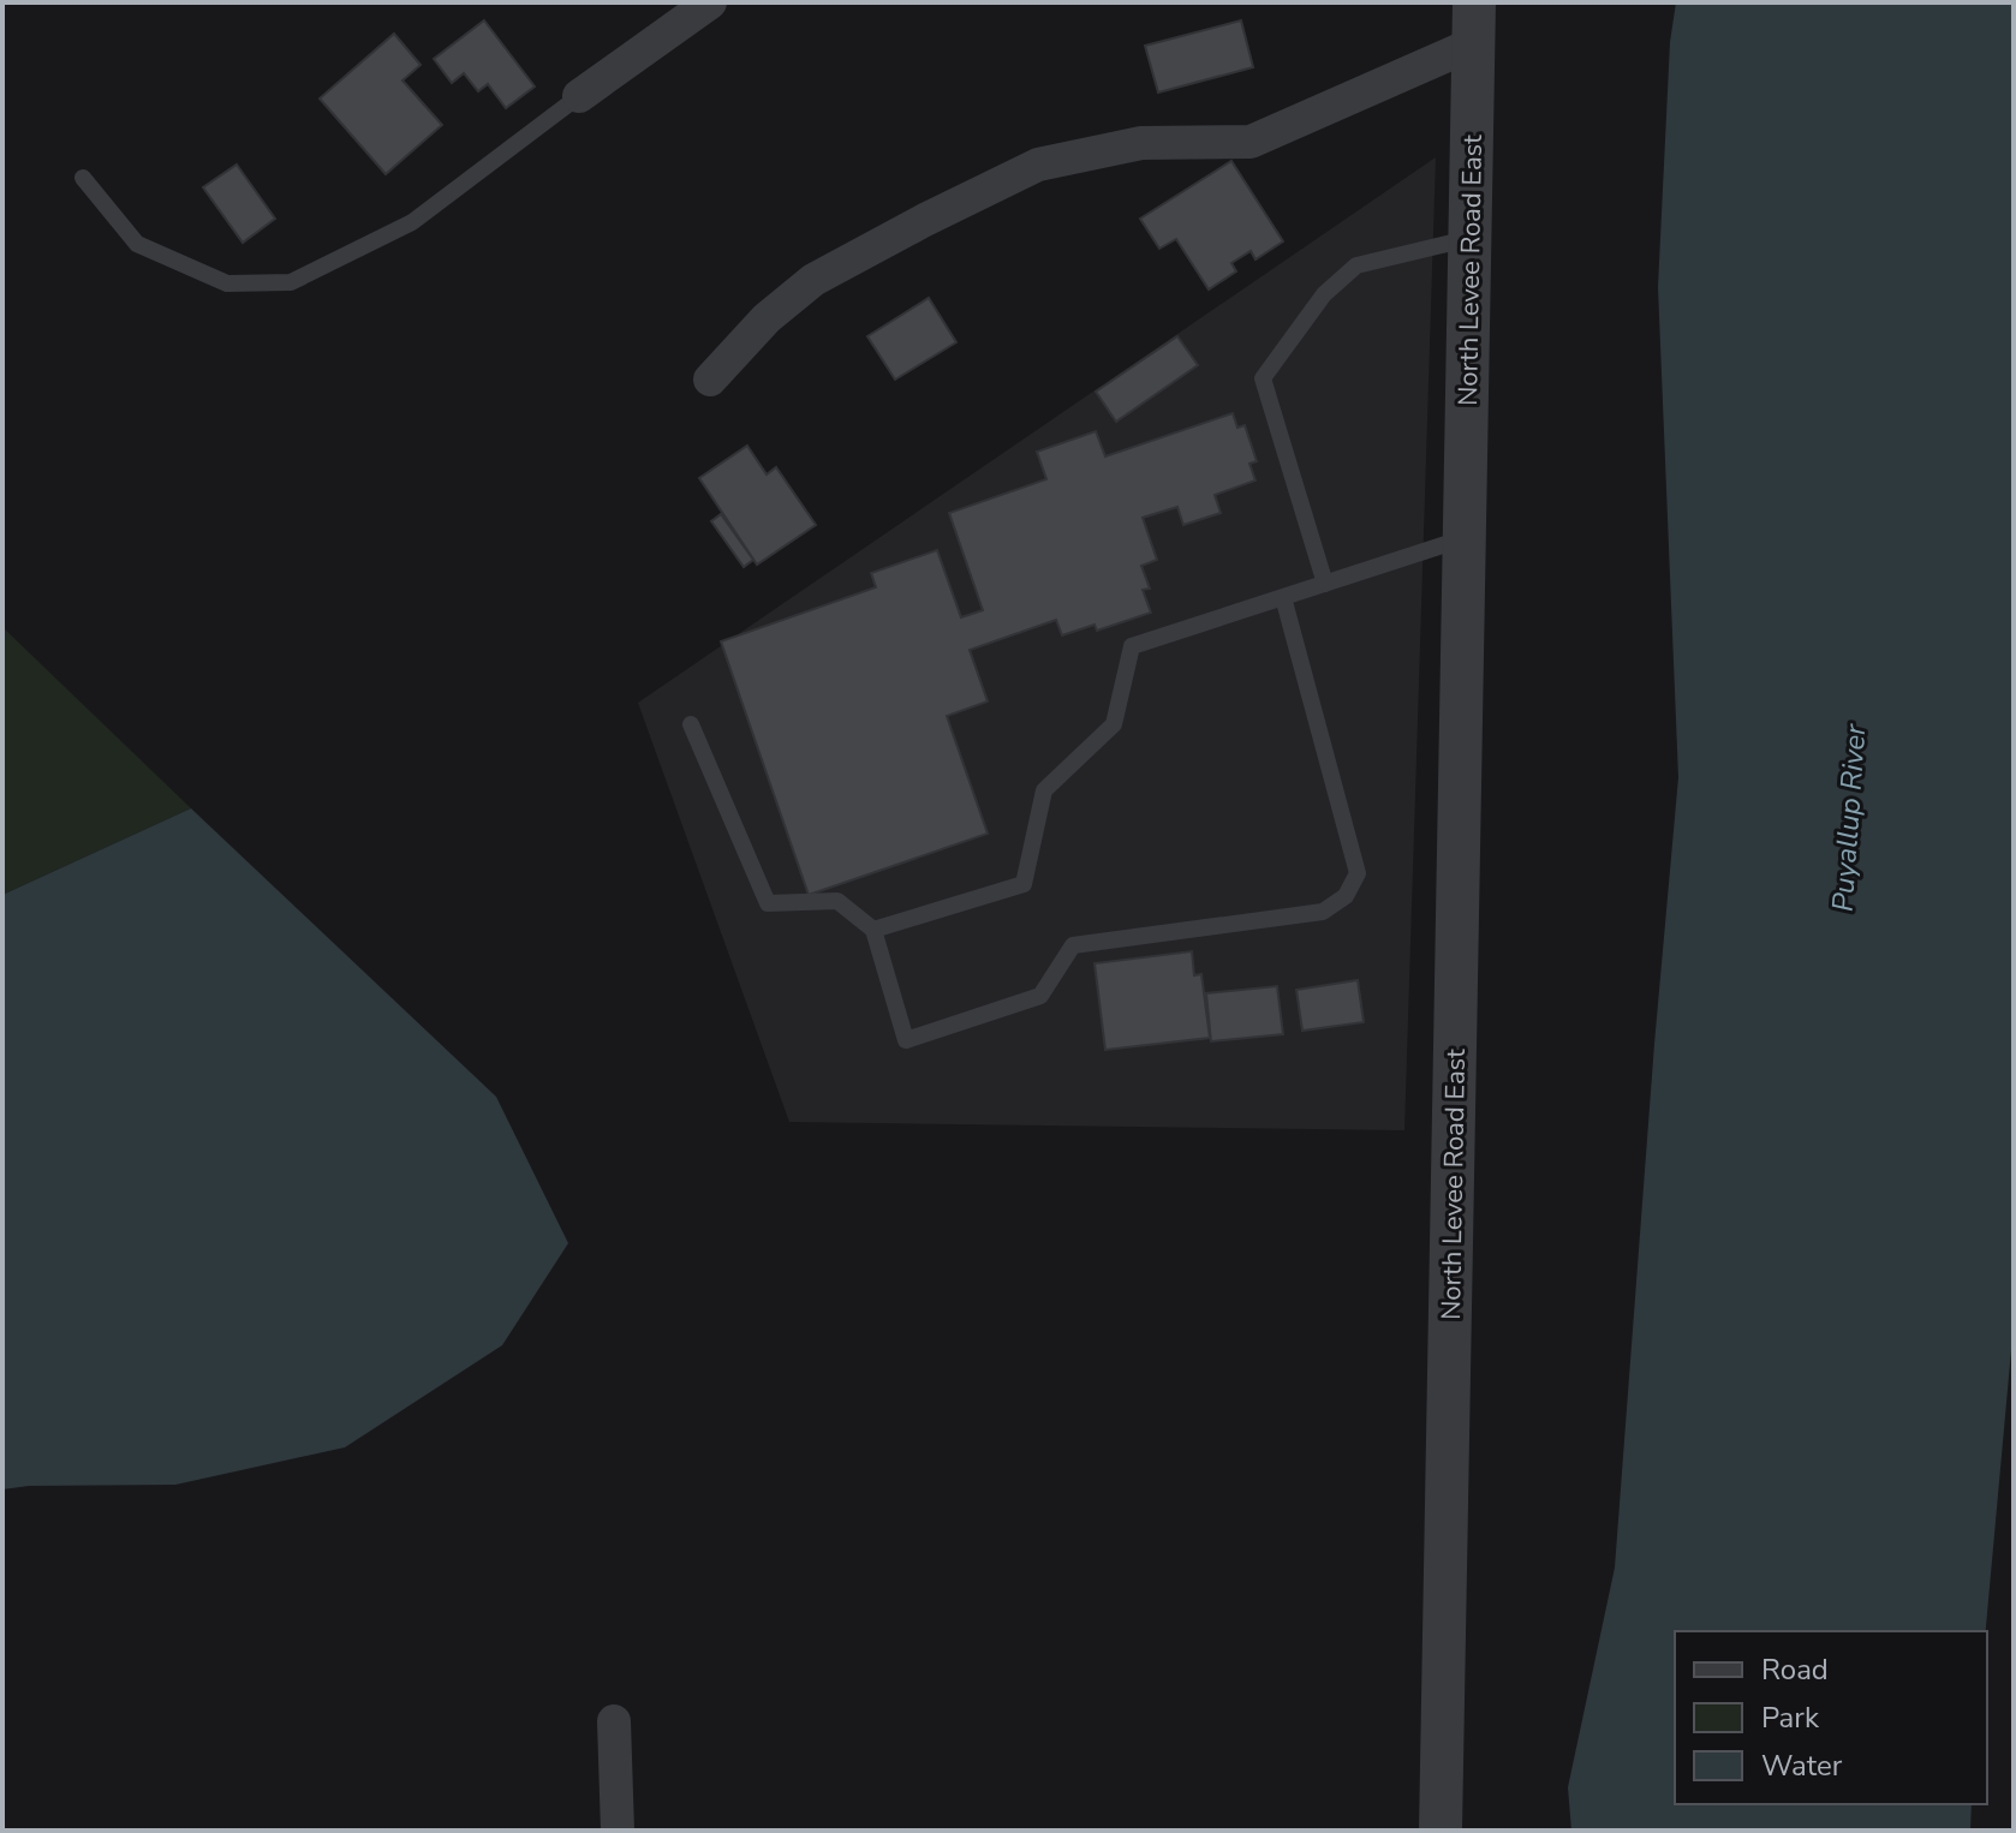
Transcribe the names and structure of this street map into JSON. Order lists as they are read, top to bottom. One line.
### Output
{"streets":{"street":["North Levee Road East"]},"water":["Puyallup River"],"legend":["Road","Park","Water"]}
